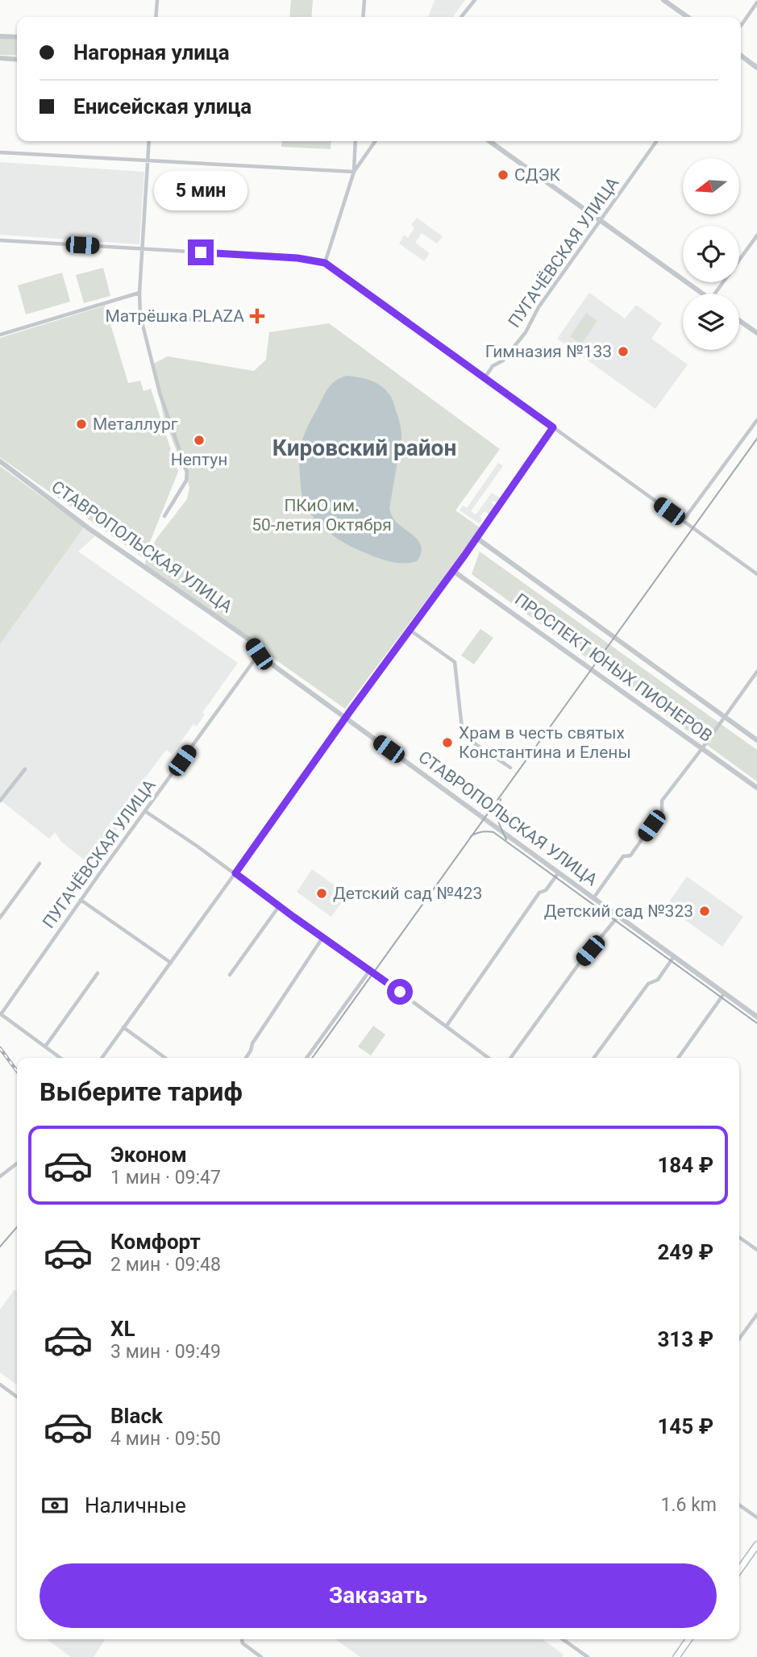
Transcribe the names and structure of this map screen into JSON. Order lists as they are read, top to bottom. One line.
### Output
{"streets":{"street":["ПУГАЧЁВСКАЯ УЛИЦА","СТАВРОПОЛЬСКАЯ УЛИЦА","ПРОСПЕКТ ЮНЫХ ПИОНЕРОВ"]},"crossings":[["ПУГАЧЁВСКАЯ УЛИЦА","СТАВРОПОЛЬСКАЯ УЛИЦА"]],"districts":["Кировский район"],"parks":["ПКиО им. 50-летия Октября"],"places":{"other":["СДЭК","Гимназия №133","Металлург","Нептун","Храм в честь святых Константина и Елены","Детский сад №423","Детский сад №323"],"health":["Матрёшка PLAZA"]},"north":"left","page":{"banner":["Нагорная улица","Енисейская улица"],"bubble":"5 мин","heading":"Выберите тариф","list":[{"name":"Эконом","note":"1 мин · 09:47","value":"184 ₽"},{"name":"Комфорт","note":"2 мин · 09:48","value":"249 ₽"},{"name":"XL","note":"3 мин · 09:49","value":"313 ₽"},{"name":"Black","note":"4 мин · 09:50","value":"145 ₽"}],"pay":["Наличные","1.6 km"],"buttons":"Заказать"}}
